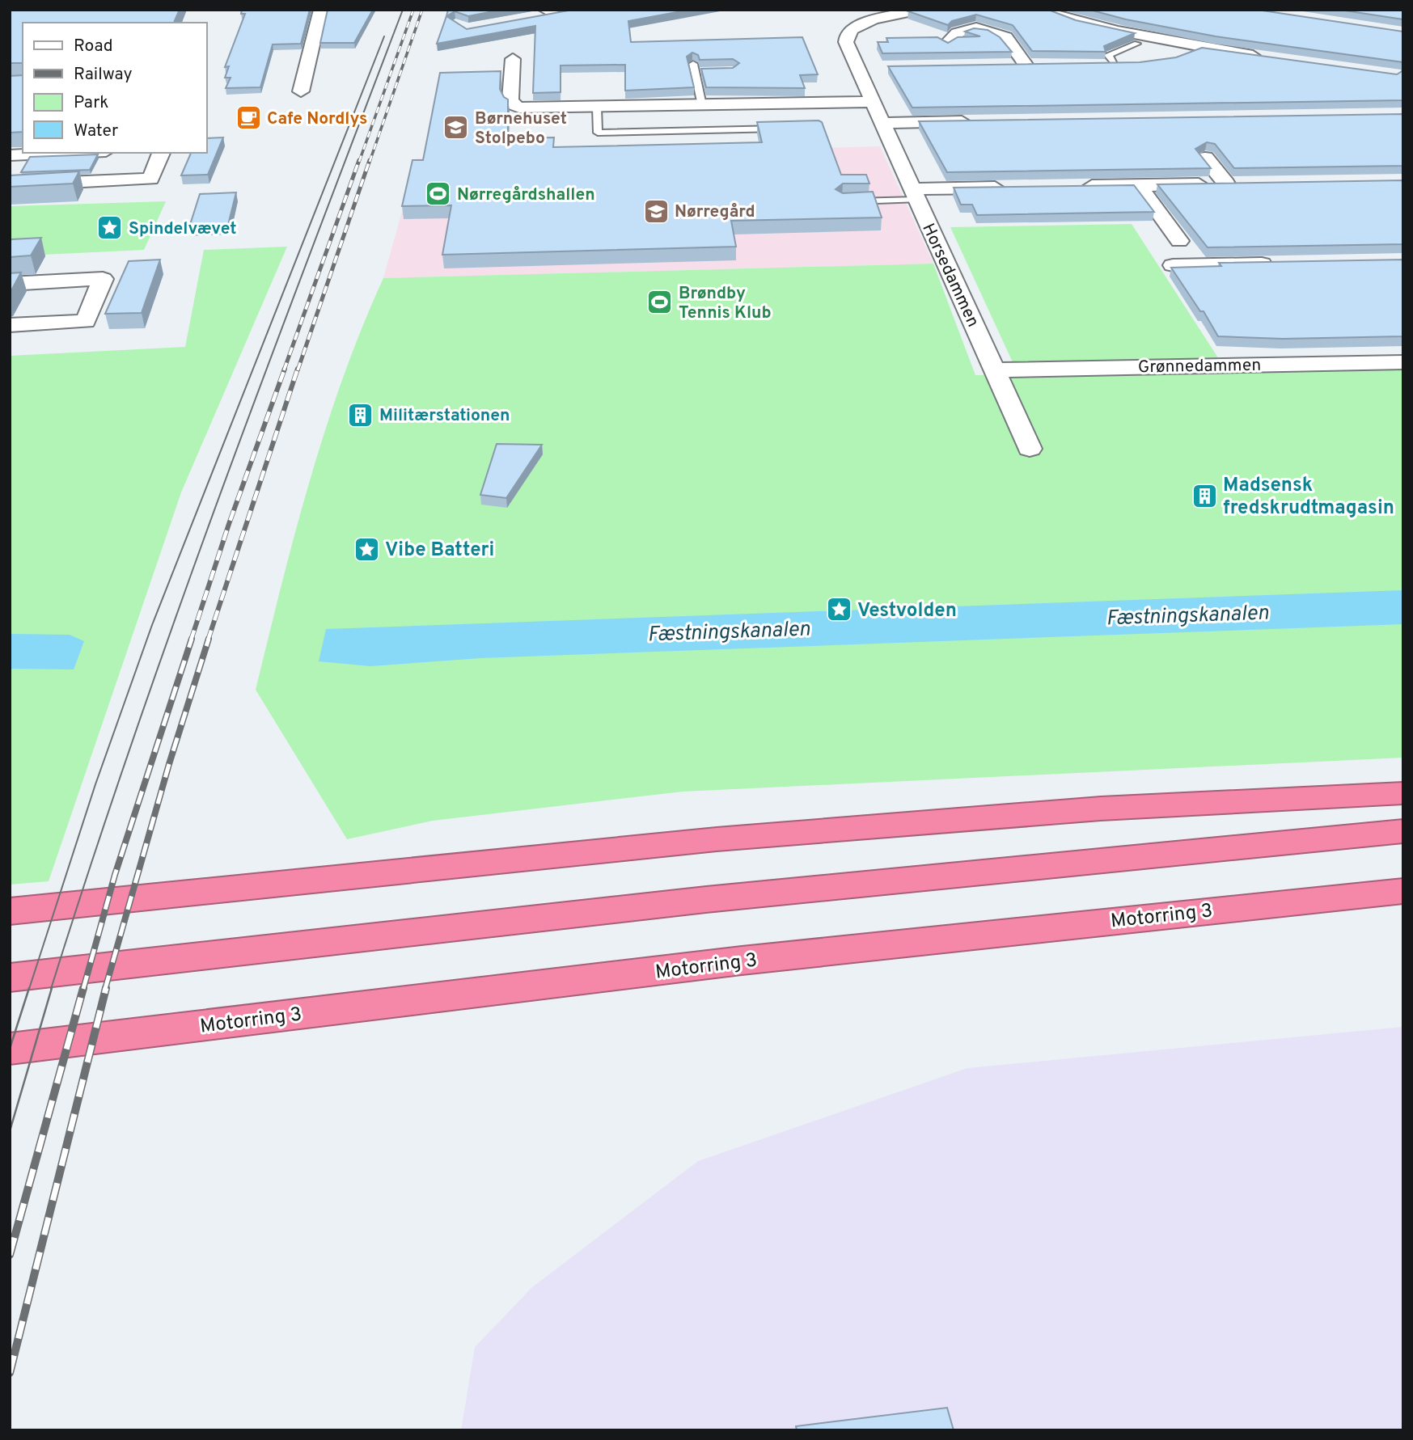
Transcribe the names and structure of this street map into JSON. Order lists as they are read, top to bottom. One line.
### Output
{"streets":{"highway":["Motorring 3"],"street":["Horsedammen","Grønnedammen"]},"crossings":[["Horsedammen","Grønnedammen"]],"water":["Fæstningskanalen"],"places":{"cafe":["Cafe Nordlys"],"school or university":["Børnehuset Stolpebo","Nørregård"],"sports":["Nørregårdshallen","Brøndby Tennis Klub"],"place":["Spindelvævet","Vibe Batteri","Vestvolden"],"building":["Militærstationen","Madsensk fredskrudtmagasin"]},"legend":["Road","Railway","Park","Water"]}
